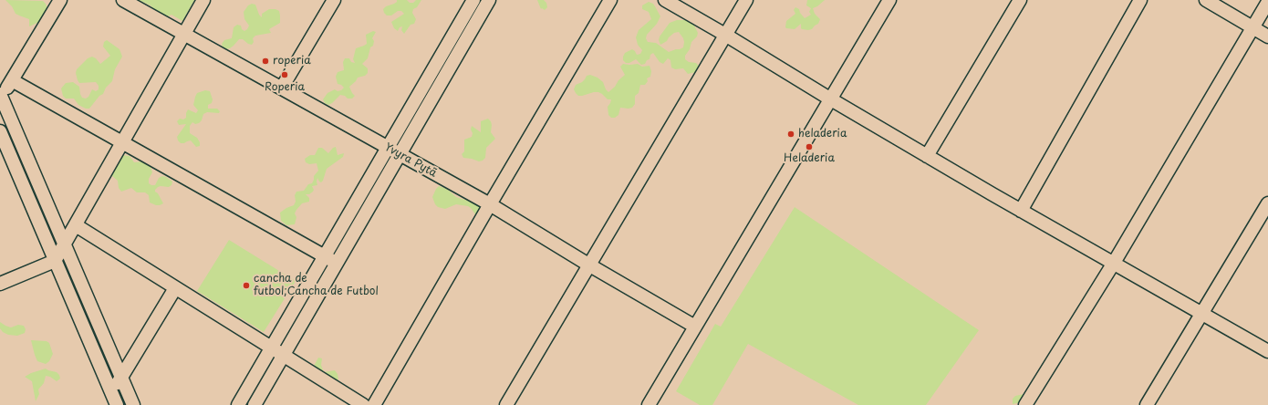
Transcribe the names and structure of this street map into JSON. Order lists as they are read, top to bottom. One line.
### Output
{"streets":{"street":["Yvyra Pytã"]},"places":["roperia","Roperia","heladeria","Heladeria","cancha de futbol;Cancha de Futbol"]}
